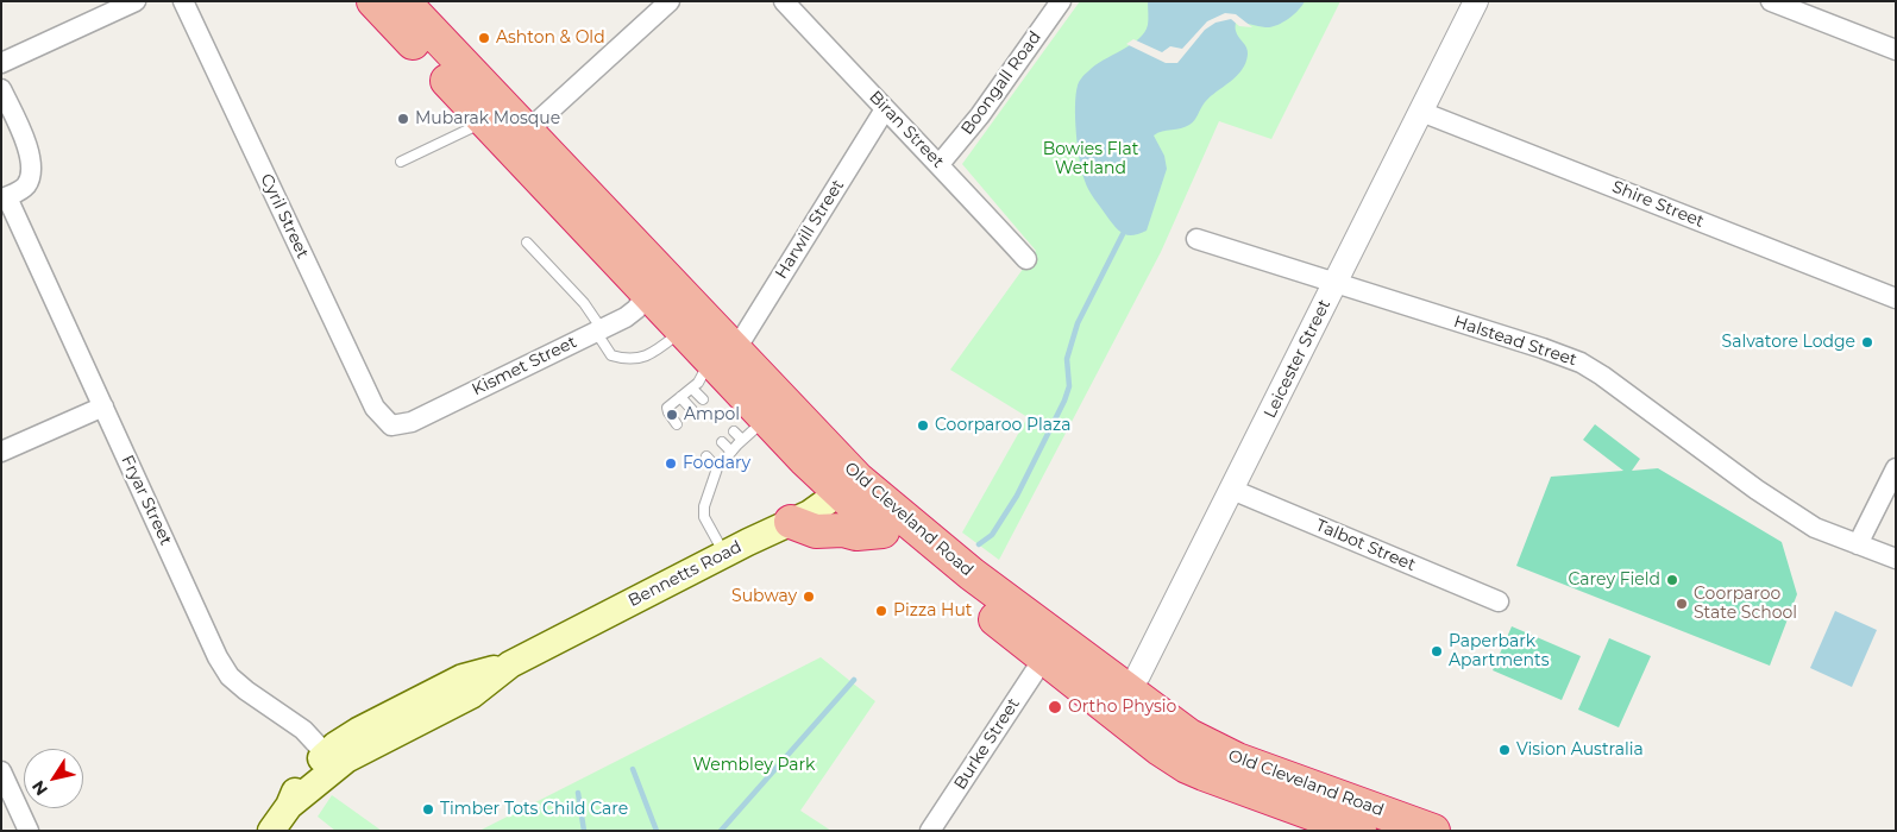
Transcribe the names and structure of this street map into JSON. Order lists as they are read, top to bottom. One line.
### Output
{"streets":{"highway":["Old Cleveland Road"],"main road":["Bennetts Road"],"street":["Boongall Road","Biran Street","Shire Street","Cyril Street","Harwill Street","Halstead Street","Leicester Street","Kismet Street","Fryar Street","Talbot Street","Burke Street"]},"crossings":[["Boongall Road","Biran Street"],["Biran Street","Harwill Street"],["Shire Street","Leicester Street"],["Cyril Street","Kismet Street"],["Harwill Street","Old Cleveland Road"],["Halstead Street","Leicester Street"],["Leicester Street","Old Cleveland Road"],["Leicester Street","Talbot Street"],["Kismet Street","Old Cleveland Road"],["Fryar Street","Bennetts Road"],["Old Cleveland Road","Bennetts Road"],["Old Cleveland Road","Burke Street"]],"parks":["Bowies Flat Wetland","Wembley Park"],"places":["Ashton & Old","Mubarak Mosque","Salvatore Lodge","Ampol","Coorparoo Plaza","Foodary","Carey Field","Subway","Coorparoo State School","Pizza Hut","Paperbark Apartments","Ortho Physio","Vision Australia","Timber Tots Child Care"],"north":"bottom left"}
